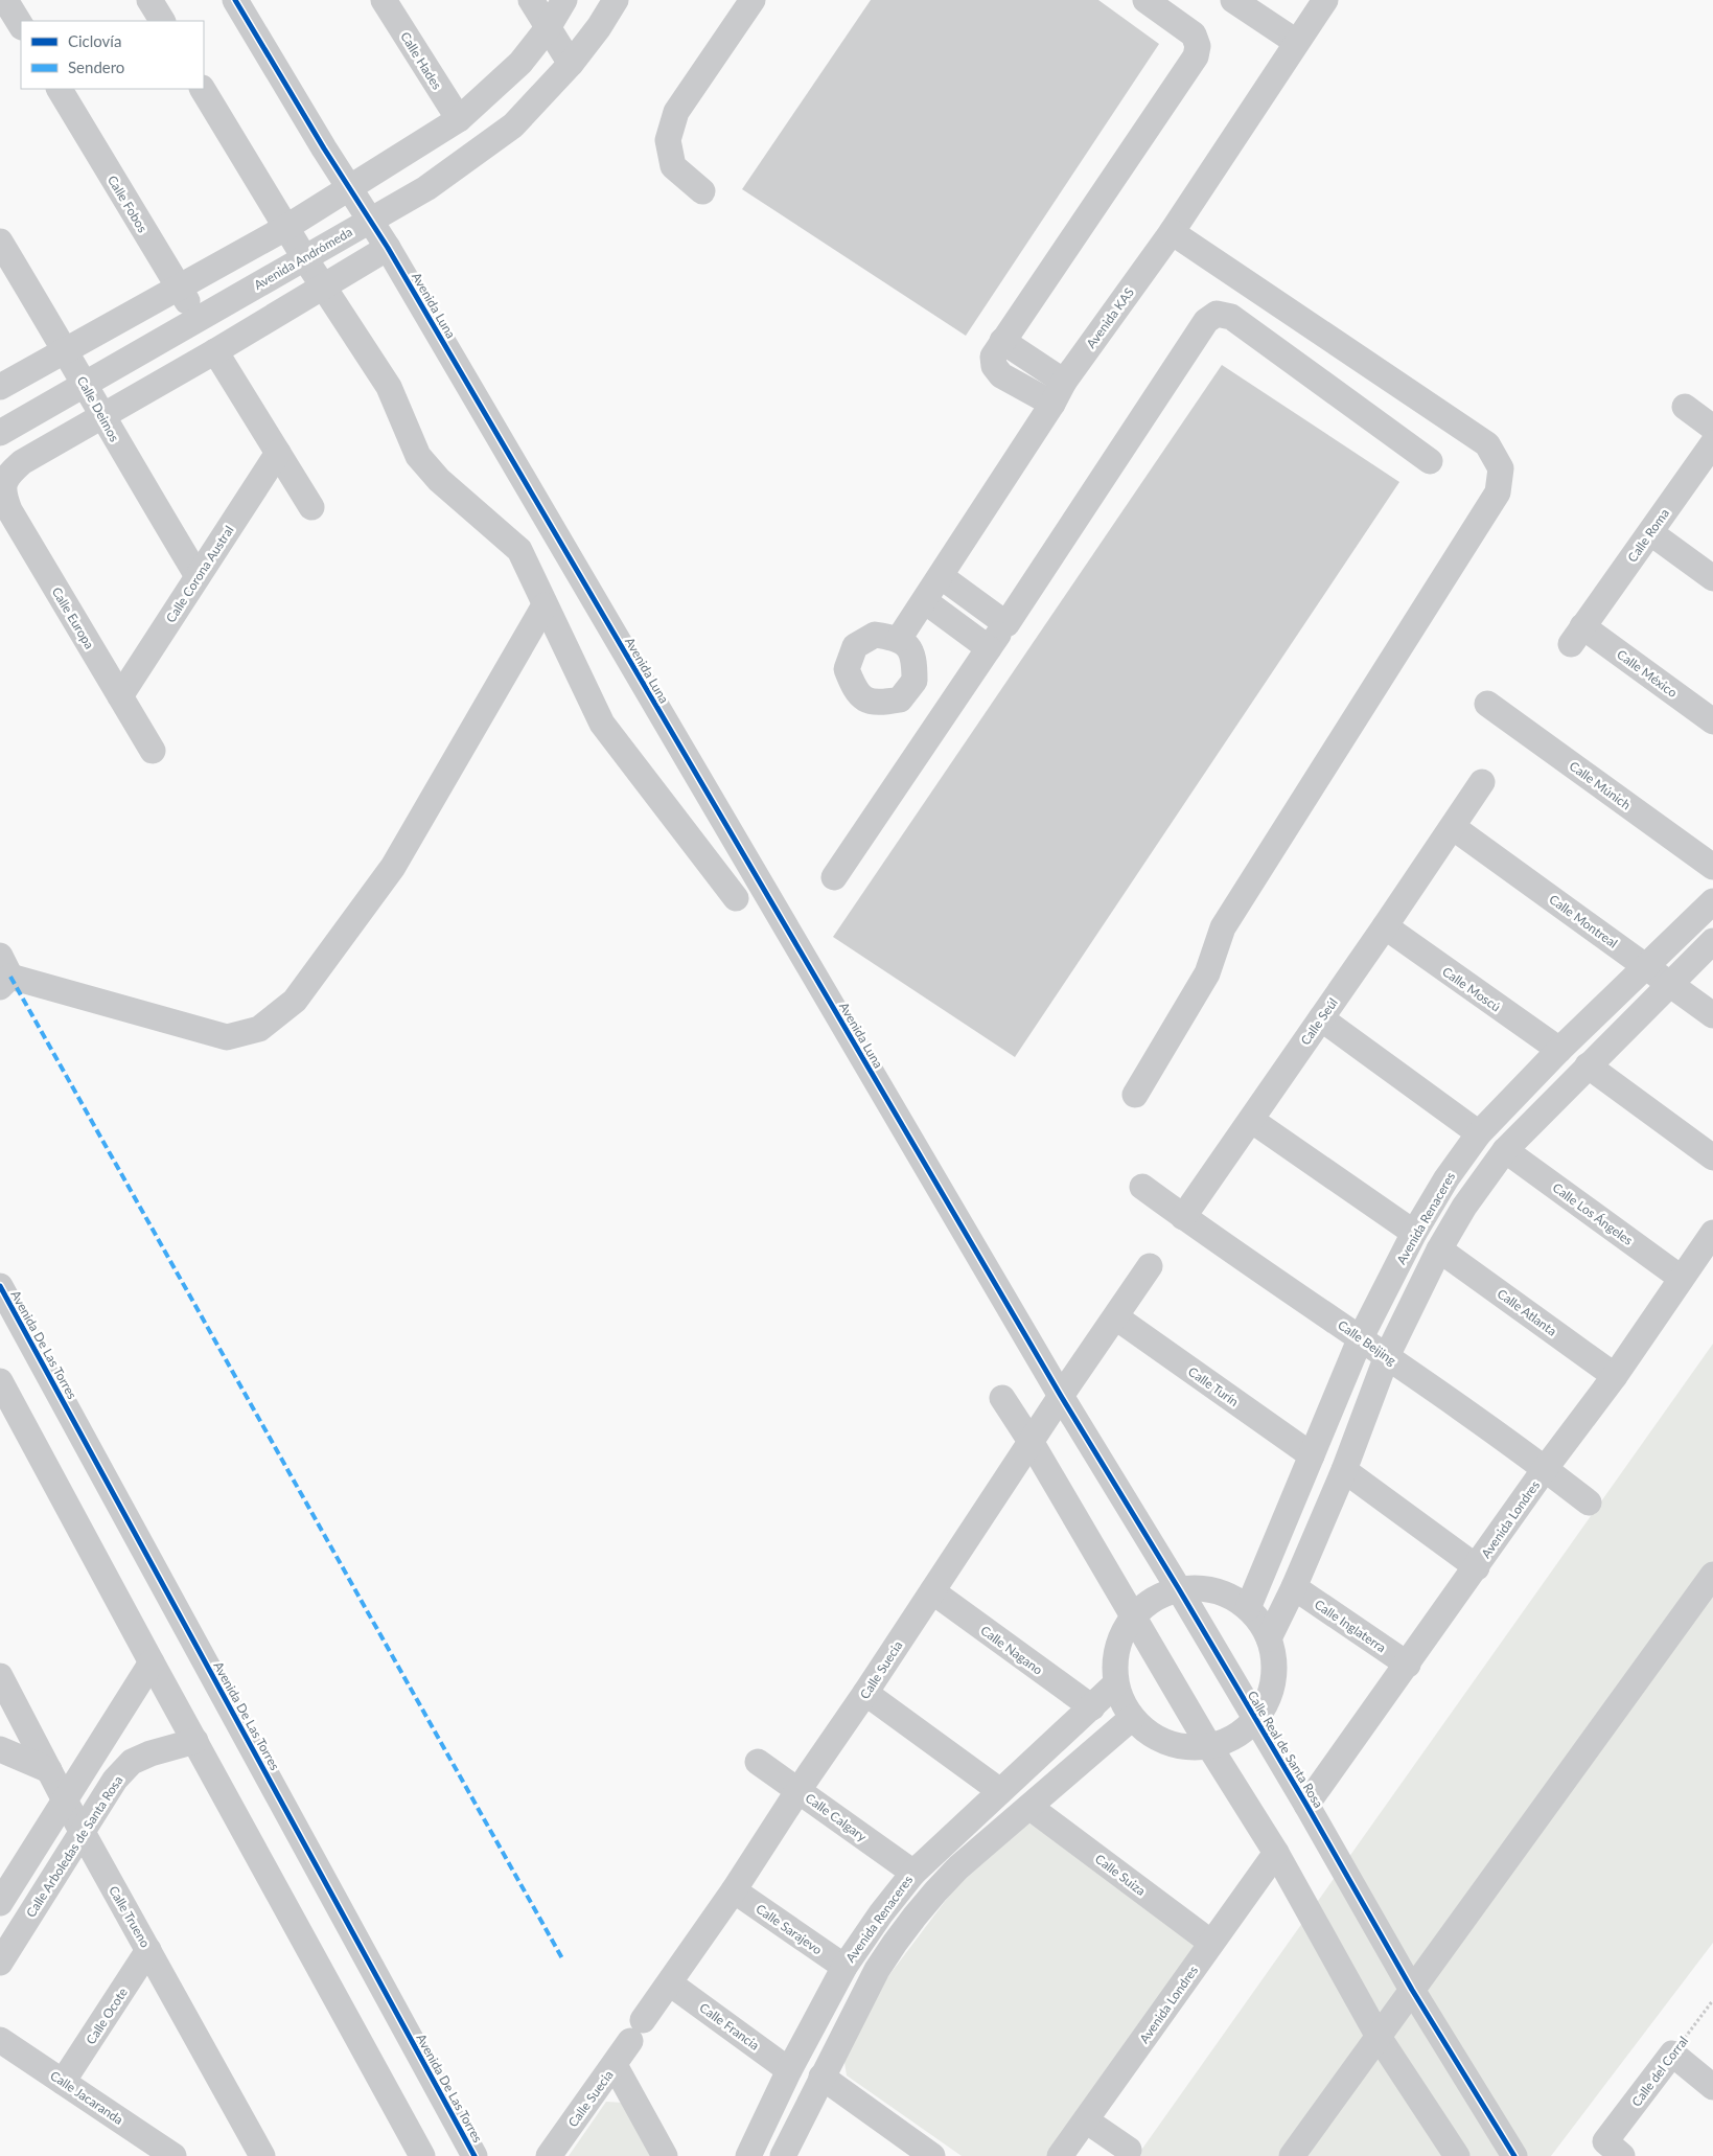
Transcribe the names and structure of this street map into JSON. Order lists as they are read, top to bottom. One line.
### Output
{"streets":{"street":["Calle Hades","Calle Fobos","Avenida Andrómeda","Avenida Luna","Avenida KAS","Calle Deimos","Calle Roma","Calle Corona Austral","Calle Europa","Calle México","Calle Múnich","Calle Montreal","Calle Moscú","Calle Seúl","Calle Los Ángeles","Avenida Renaceres","Calle Atlanta","Calle Beijing","Avenida De Las Torres","Calle Turín","Avenida Londres","Calle Inglaterra","Calle Nagano","Calle Suecia","Calle Real de Santa Rosa","Calle Calgary","Calle Arboledas de Santa Rosa","Calle Suiza","Calle Trueno","Calle Sarajevo","Calle Ocote","Calle Francia","Calle del Corral","Calle Jacaranda"]},"crossings":[["Calle Fobos","Avenida Andrómeda"],["Avenida Andrómeda","Avenida Luna"],["Avenida Andrómeda","Calle Deimos"],["Avenida Luna","Calle Real de Santa Rosa"],["Calle Deimos","Calle Corona Austral"],["Calle Deimos","Calle Europa"],["Calle Roma","Calle México"],["Calle Corona Austral","Calle Europa"],["Calle Montreal","Calle Seúl"],["Calle Montreal","Avenida Renaceres"],["Calle Moscú","Calle Seúl"],["Calle Moscú","Avenida Renaceres"],["Calle Seúl","Calle Beijing"],["Calle Los Ángeles","Avenida Renaceres"],["Calle Los Ángeles","Avenida Londres"],["Avenida Renaceres","Calle Atlanta"],["Avenida Renaceres","Calle Beijing"],["Avenida Renaceres","Calle Turín"],["Avenida Renaceres","Calle Inglaterra"],["Avenida Renaceres","Calle Nagano"],["Avenida Renaceres","Calle Calgary"],["Avenida Renaceres","Calle Suiza"],["Avenida Renaceres","Calle Sarajevo"],["Avenida Renaceres","Calle Francia"],["Calle Atlanta","Avenida Londres"],["Calle Beijing","Avenida Londres"],["Calle Turín","Calle Suecia"],["Avenida Londres","Calle Inglaterra"],["Avenida Londres","Calle Real de Santa Rosa"],["Avenida Londres","Calle Suiza"],["Calle Nagano","Calle Suecia"],["Calle Suecia","Calle Real de Santa Rosa"],["Calle Suecia","Calle Calgary"],["Calle Suecia","Calle Sarajevo"],["Calle Suecia","Calle Francia"],["Calle Arboledas de Santa Rosa","Calle Trueno"],["Calle Trueno","Calle Ocote"],["Calle Ocote","Calle Jacaranda"]],"legend":["Ciclovía","Sendero"]}
